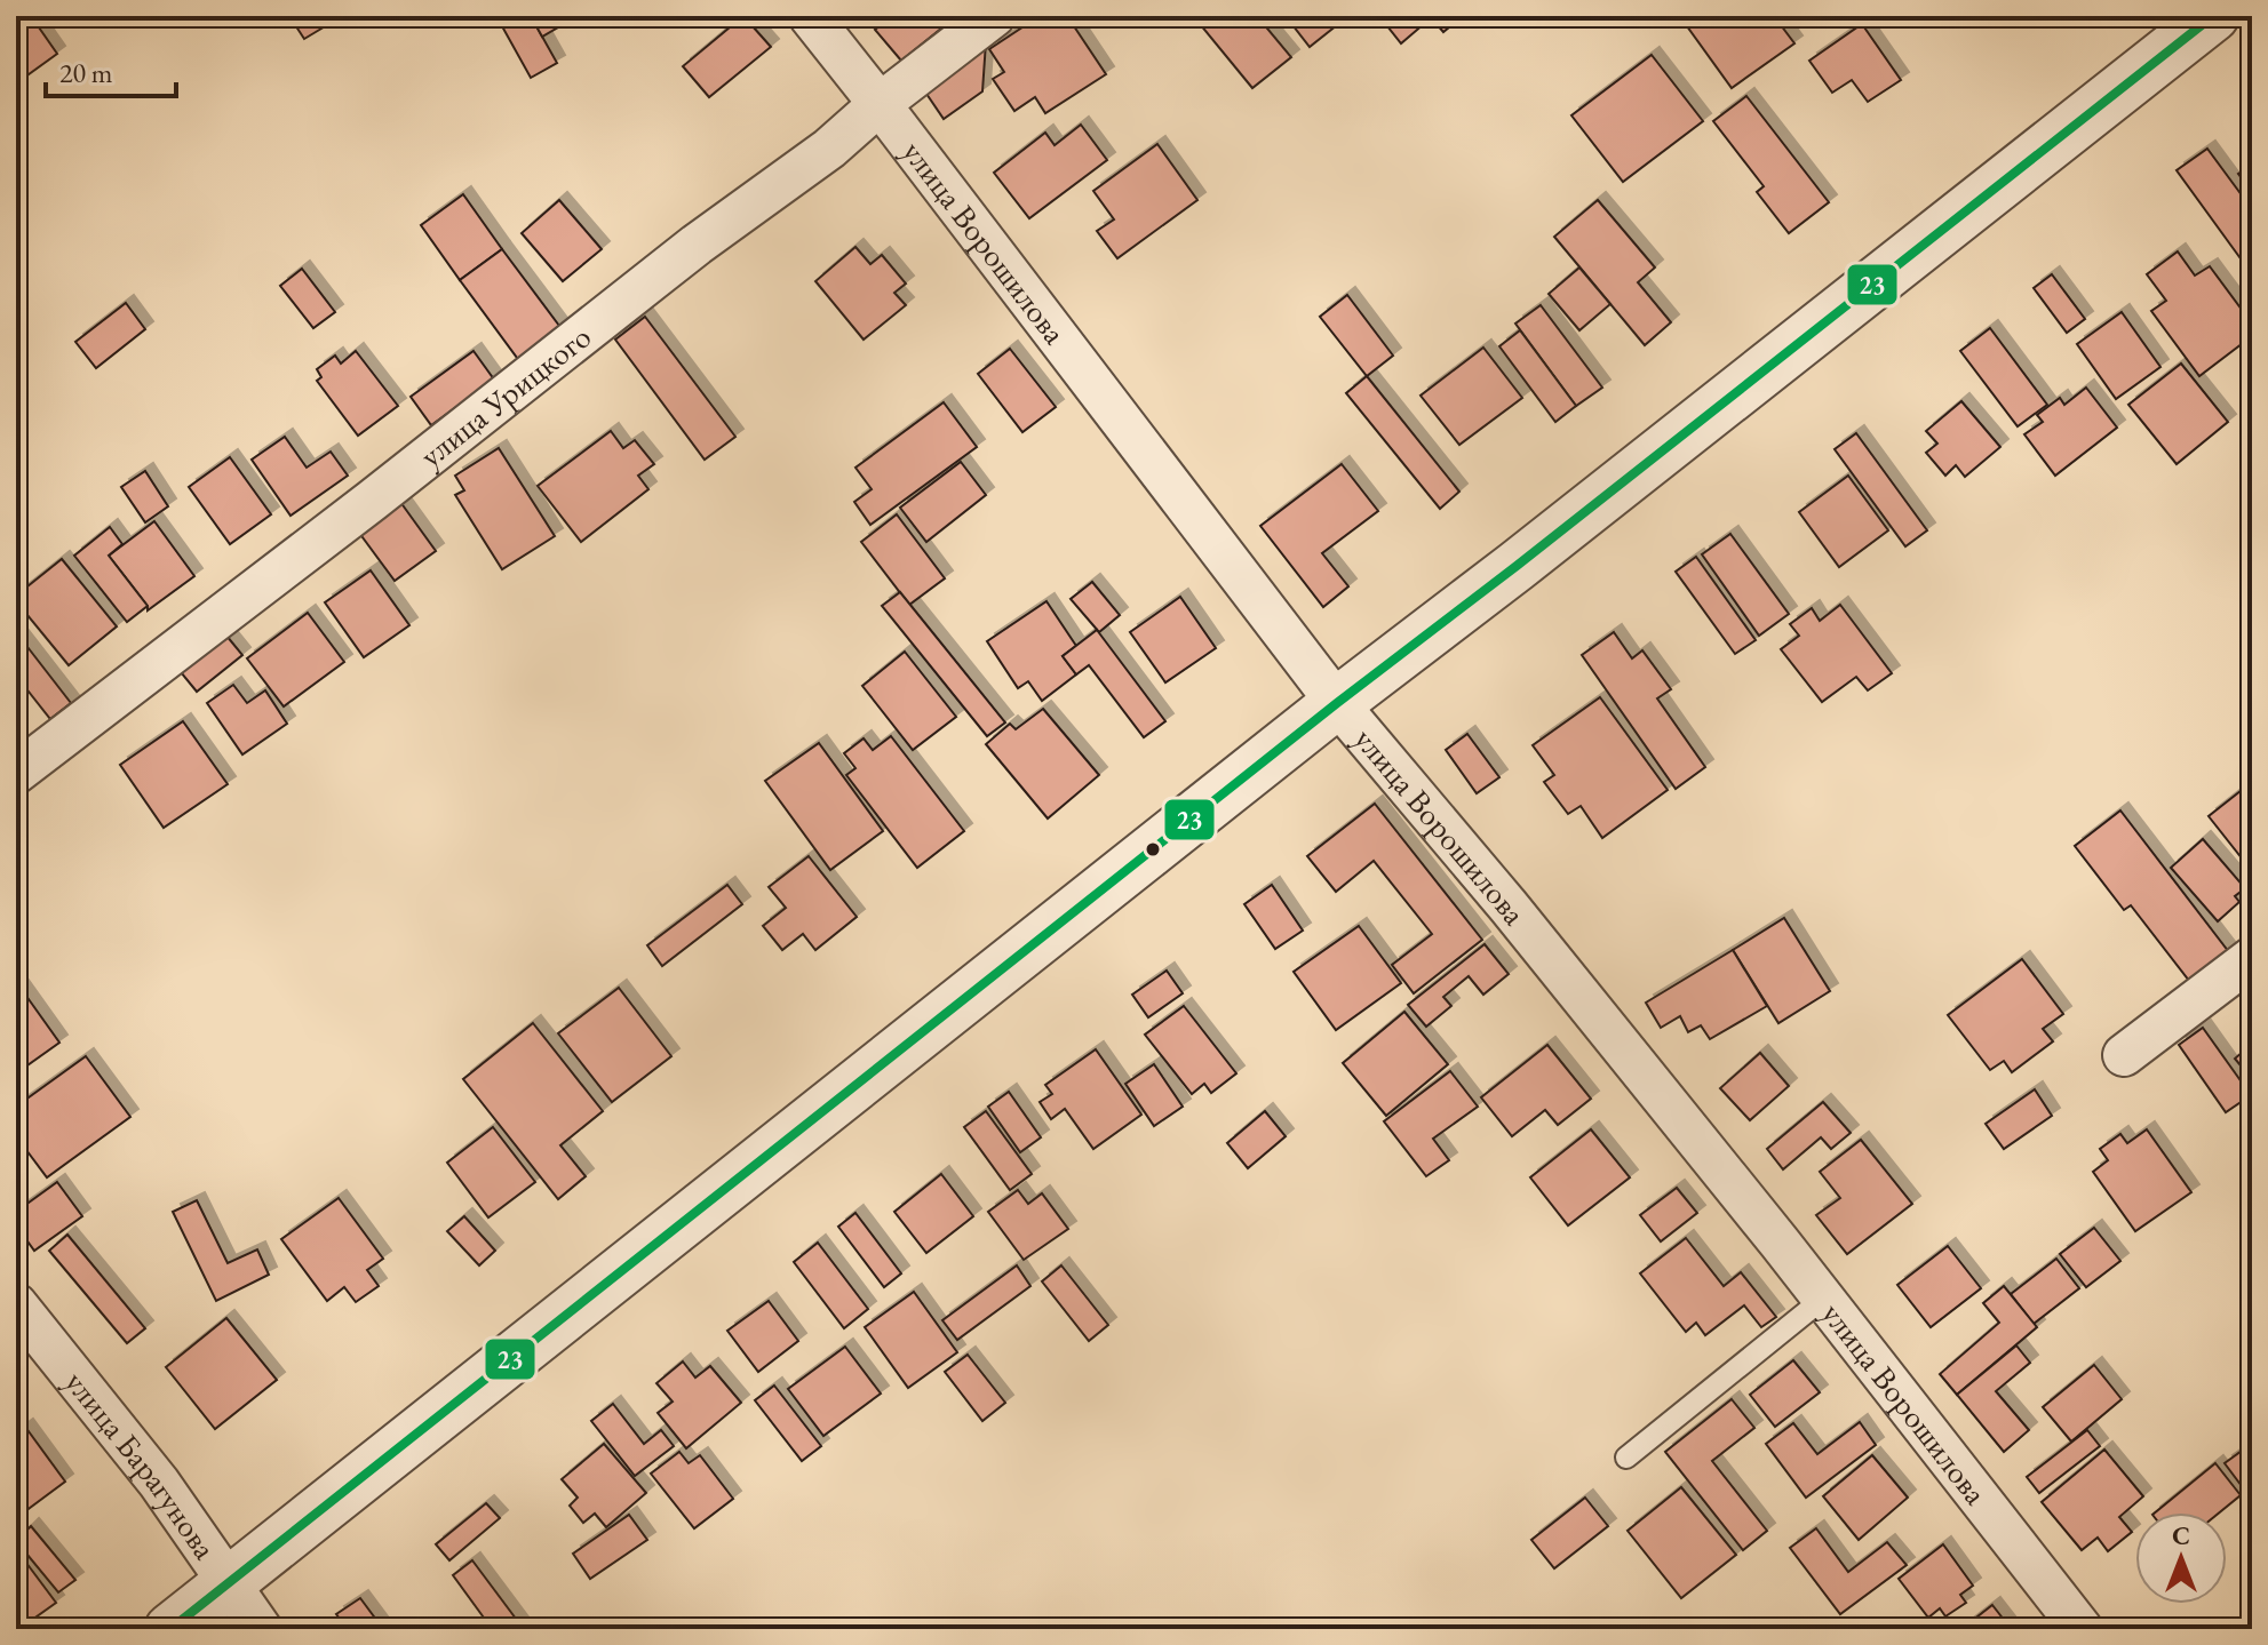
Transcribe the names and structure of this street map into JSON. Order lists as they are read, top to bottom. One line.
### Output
{"streets":{"street":["улица Ворошилова","улица Урицкого","улица Барагунова"]},"crossings":[["улица Ворошилова","улица Урицкого"]],"lines":["transit line 23"],"scale_bar":"20 m","north":"top"}
